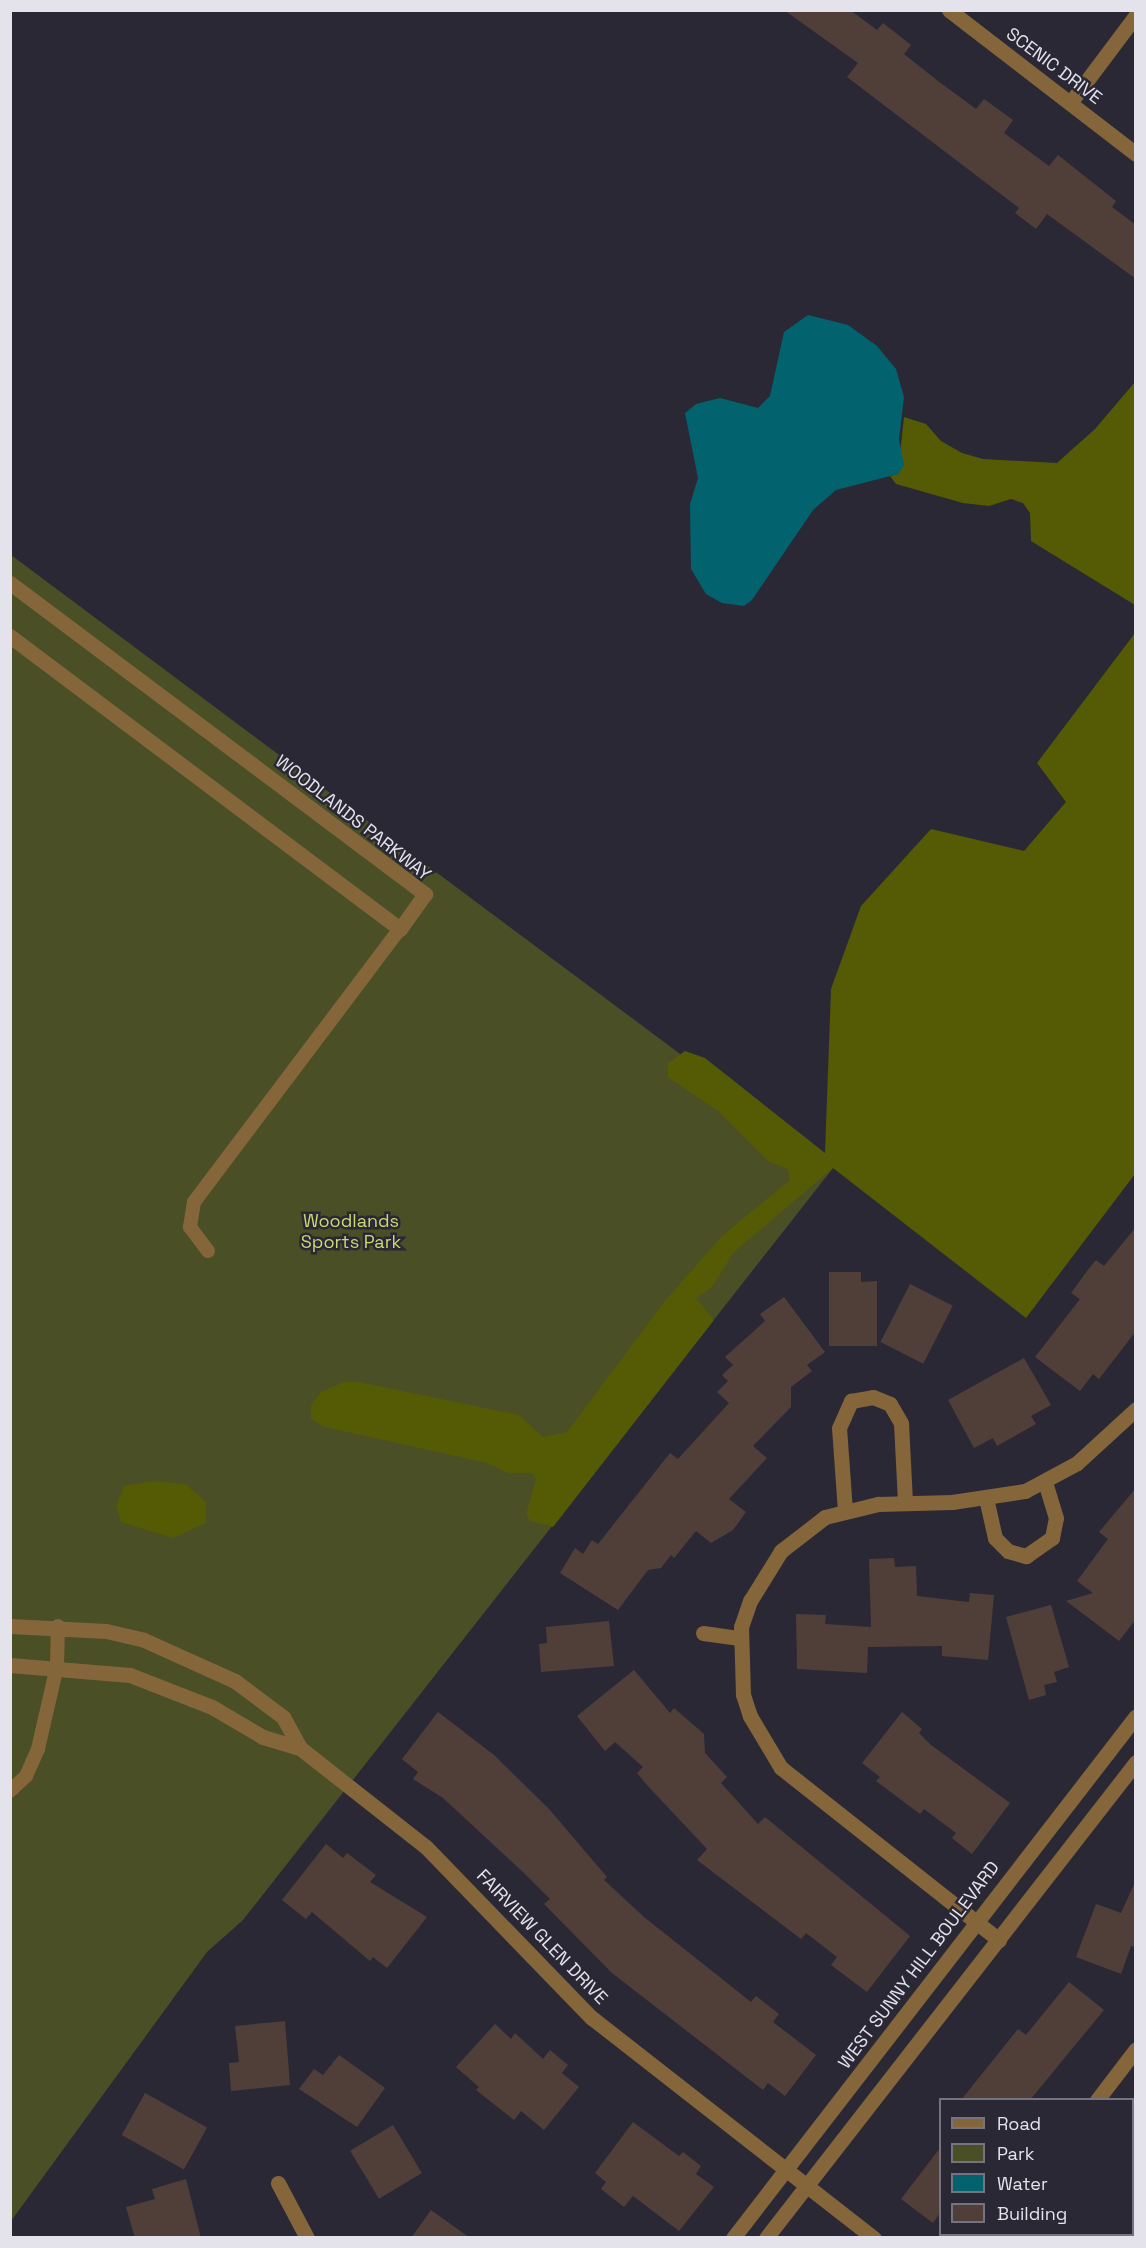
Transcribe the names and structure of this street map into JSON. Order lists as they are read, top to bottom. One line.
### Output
{"streets":{"street":["SCENIC DRIVE","WOODLANDS PARKWAY","FAIRVIEW GLEN DRIVE","WEST SUNNY HILL BOULEVARD"]},"crossings":[["FAIRVIEW GLEN DRIVE","WEST SUNNY HILL BOULEVARD"]],"parks":["Woodlands Sports Park"],"legend":["Road","Park","Water","Building"]}
